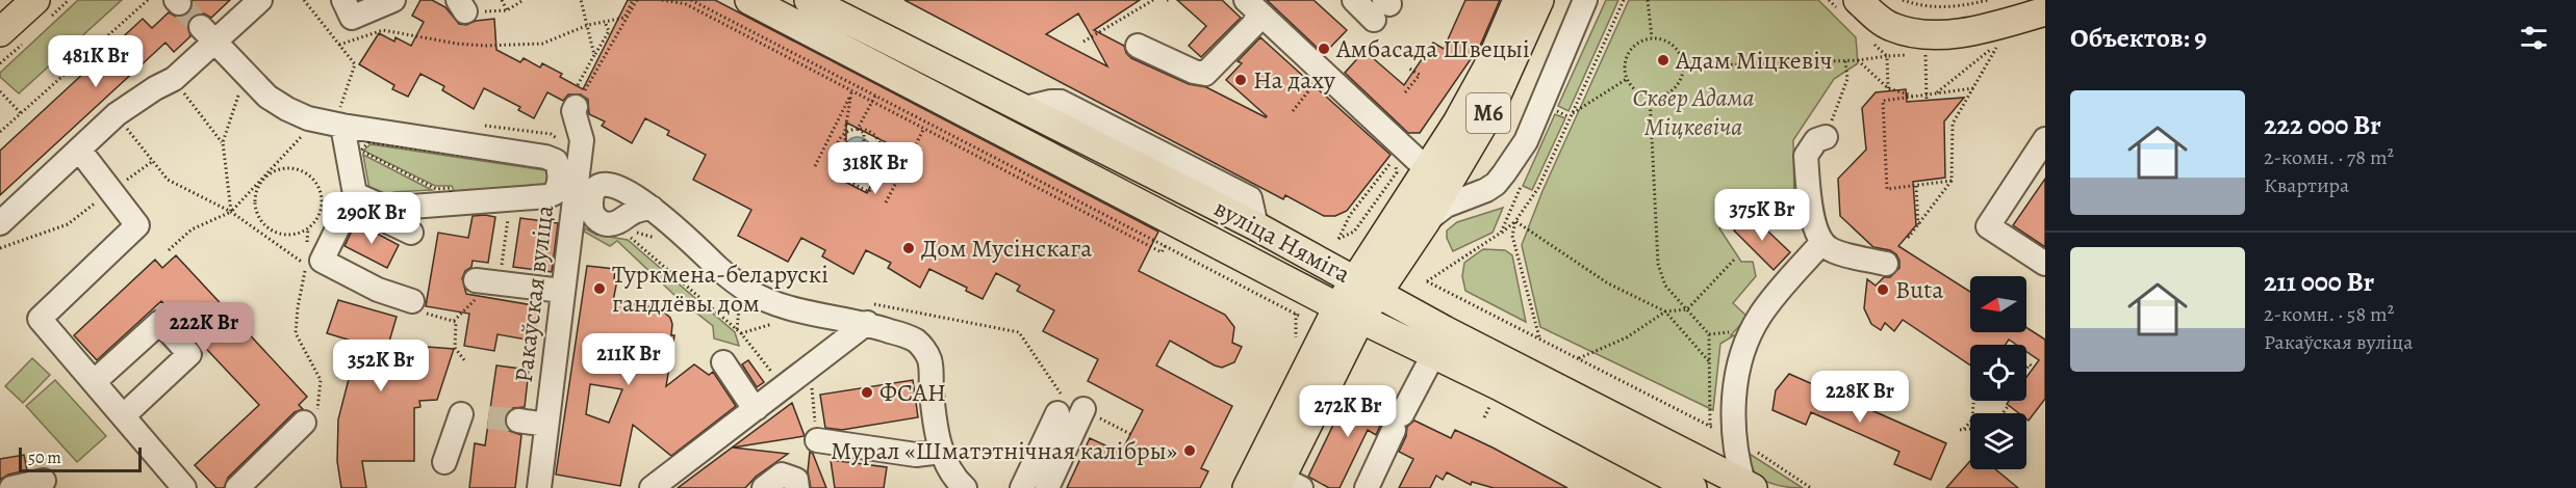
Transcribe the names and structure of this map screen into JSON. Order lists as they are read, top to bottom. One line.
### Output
{"streets":{"main road":["М6","вуліца Няміга"],"street":["Ракаўская вуліца"]},"crossings":[["М6","вуліца Няміга"]],"parks":["Сквер Адама Міцкевіча"],"places":["Амбасада Швецыі","Адам Міцкевіч","На даху","Дом Мусінскага","Туркмена-беларускі гандлёвы дом","Buta","ФСАН","Мурал «Шматэтнічная калібры»"],"scale_bar":"50 m","north":"left","page":{"heading":"Объектов: 9","price":["481K Br","318K Br","375K Br","290K Br","222K Br","211K Br","352K Br","228K Br","272K Br"],"list":[{"name":"222 000 Br","note":"2-комн. · 78 m² · Квартира"},{"name":"211 000 Br","note":"2-комн. · 58 m² · Ракаўская вуліца"}],"scale":"50 m"}}
